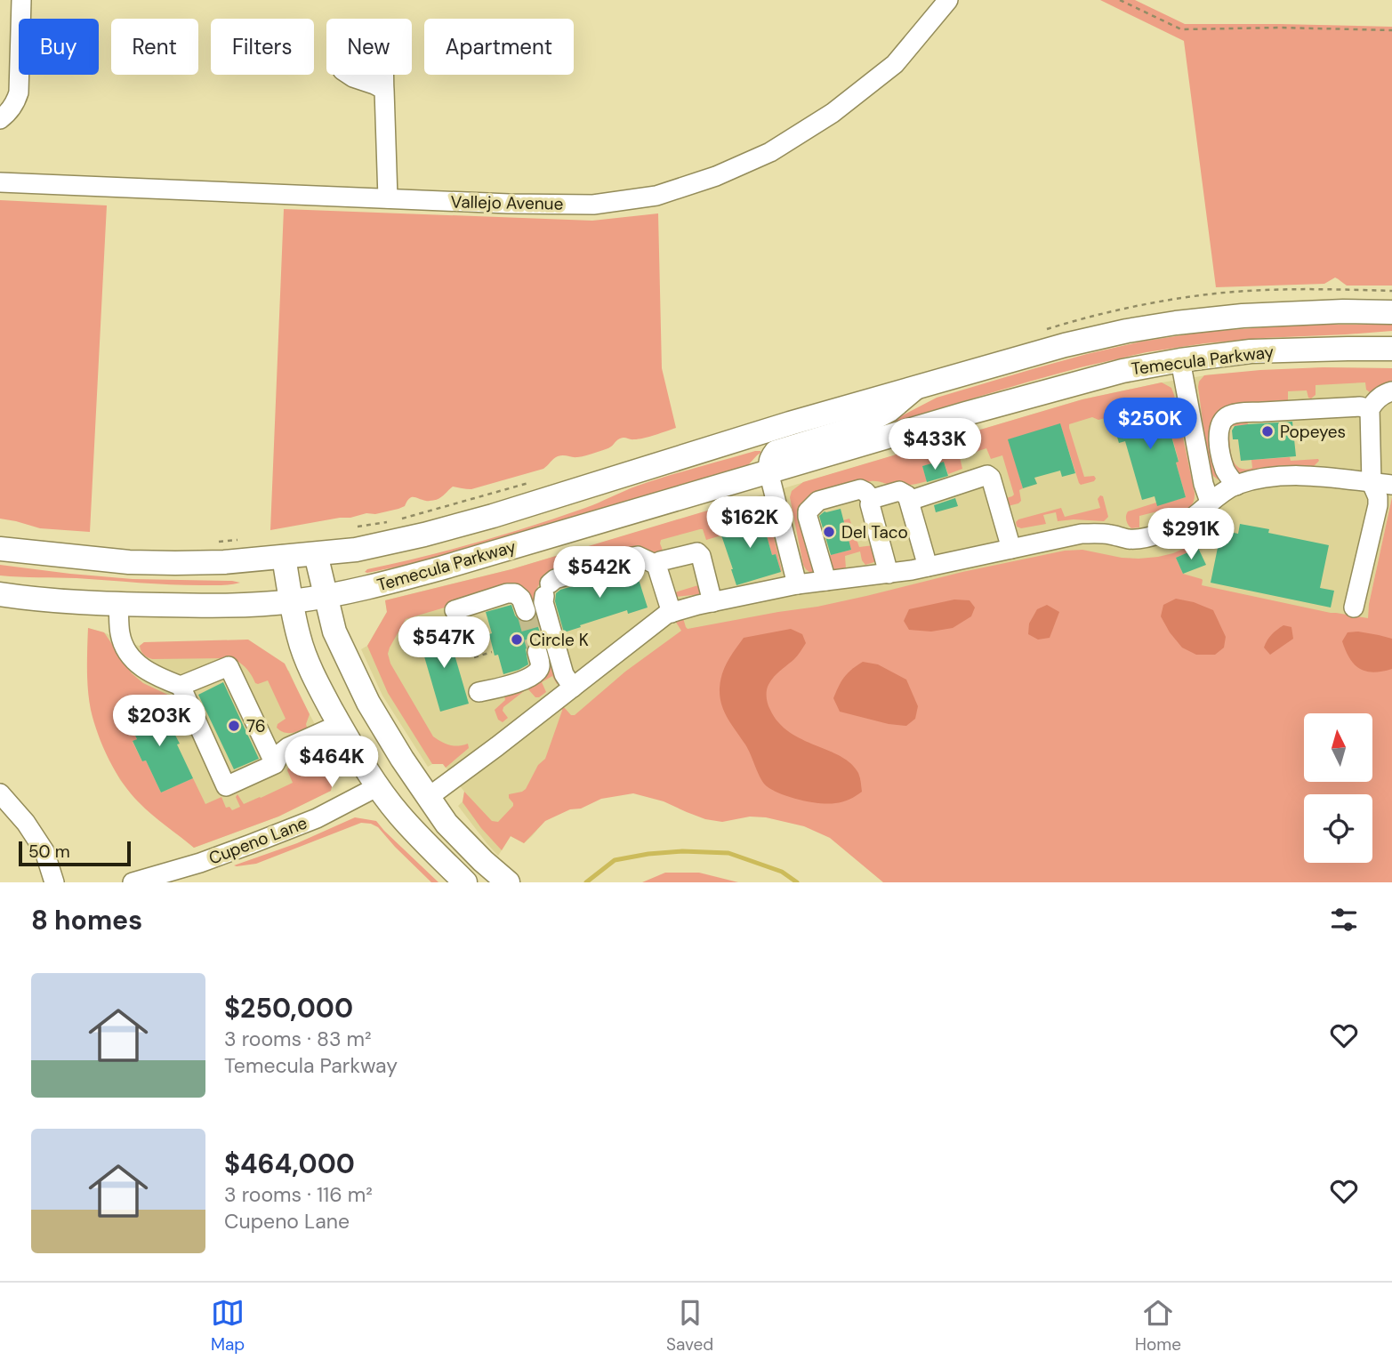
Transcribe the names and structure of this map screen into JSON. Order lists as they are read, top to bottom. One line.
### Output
{"streets":{"main road":["Temecula Parkway"],"street":["Vallejo Avenue","Cupeno Lane"]},"places":["Popeyes","Del Taco","Circle K","76"],"scale_bar":"50 m","north":"top","page":{"chip":["Buy","Rent","Filters","New","Apartment"],"price":["$250K","$433K","$162K","$291K","$542K","$547K","$203K","$464K"],"scale":"50 m","heading":"8 homes","list":[{"name":"$250,000","note":"3 rooms · 83 m² · Temecula Parkway"},{"name":"$464,000","note":"3 rooms · 116 m² · Cupeno Lane"}],"tabs":["Map","Saved","Home"]}}
